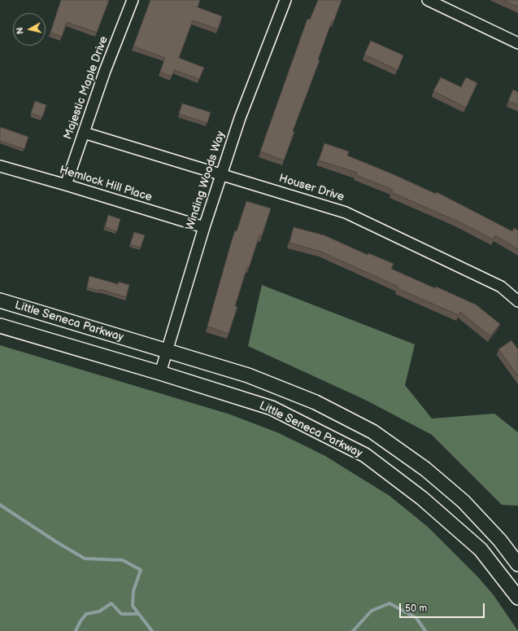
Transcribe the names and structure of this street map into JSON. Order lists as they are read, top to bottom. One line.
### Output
{"streets":{"main road":["Little Seneca Parkway"],"street":["Majestic Maple Drive","Winding Woods Way","Hemlock Hill Place","Houser Drive"]},"crossings":[["Majestic Maple Drive","Hemlock Hill Place"],["Majestic Maple Drive","Houser Drive"],["Winding Woods Way","Hemlock Hill Place"],["Winding Woods Way","Houser Drive"],["Winding Woods Way","Little Seneca Parkway"]],"scale_bar":"50 m","north":"left"}
